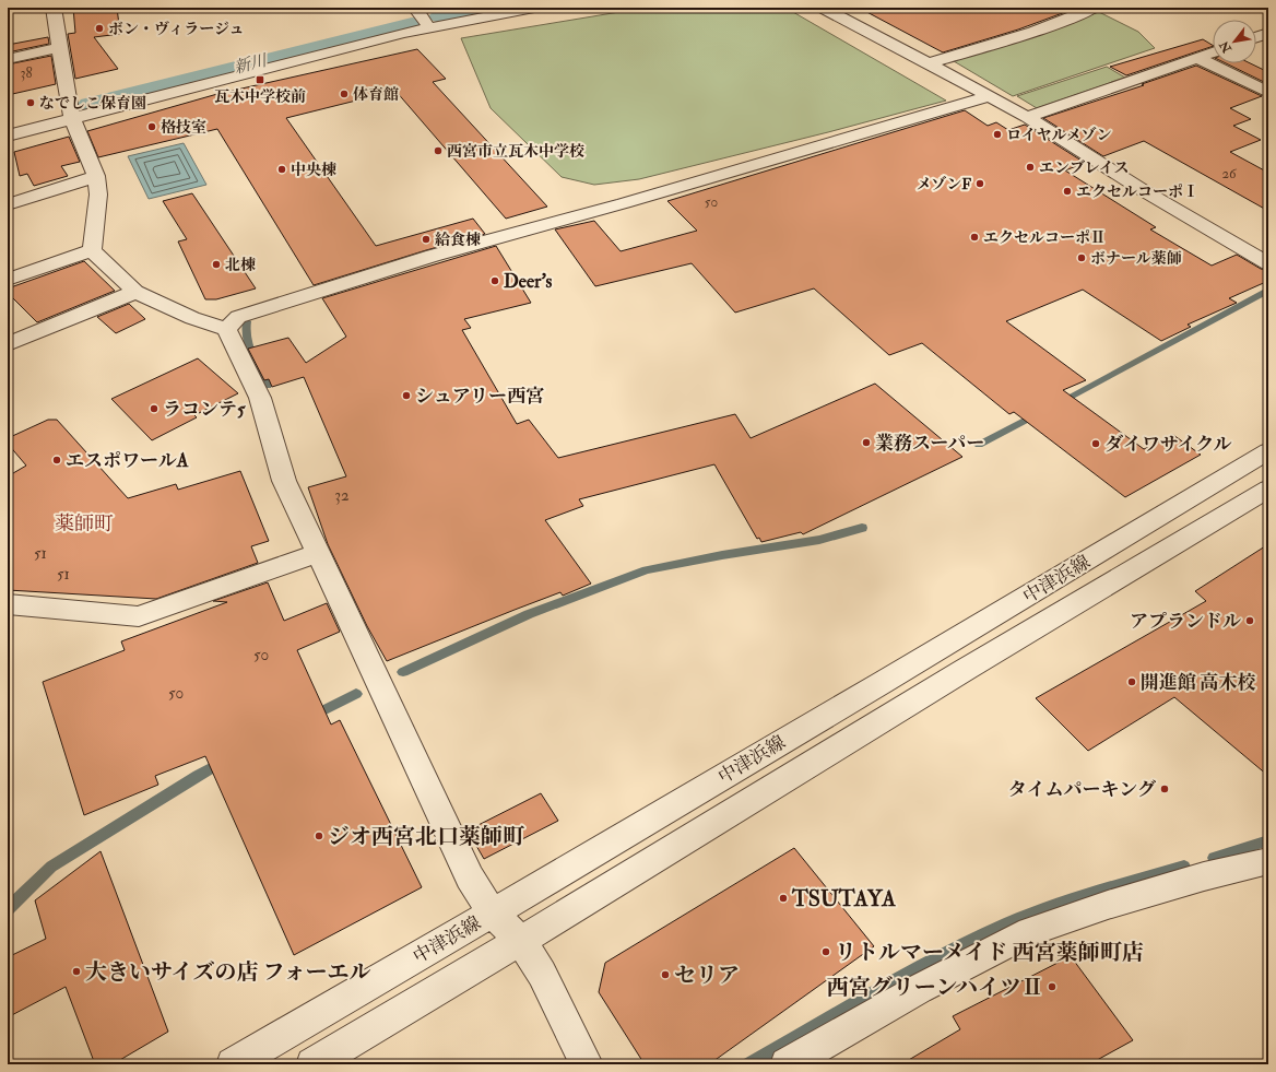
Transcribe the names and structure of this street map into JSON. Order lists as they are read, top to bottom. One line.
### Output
{"streets":{"street":["中津浜線"]},"districts":["薬師町"],"water":["新川"],"places":{"other":["ボン・ヴィラージュ","体育館","なでしこ保育園","格技室","ロイヤルメゾン","西宮市立瓦木中学校","エンブレイス","中央棟","メゾンF","エクセルコーポⅠ","エクセルコーポⅡ","給食棟","ボナール薬師","北棟","Deer's","シュアリー西宮","ラコンテ5","業務スーパー","ダイワサイクル","エスポワールA","アプランドル","開進館 高木校","タイムパーキング","ジオ西宮北口薬師町","TSUTAYA","リトルマーメイド 西宮薬師町店","大きいサイズの店 フォーエル","セリア","西宮グリーンハイツⅡ"],"transit":["瓦木中学校前"]},"house_numbers":["38","26","50","32","51","51","50","50"],"north":"bottom left"}
